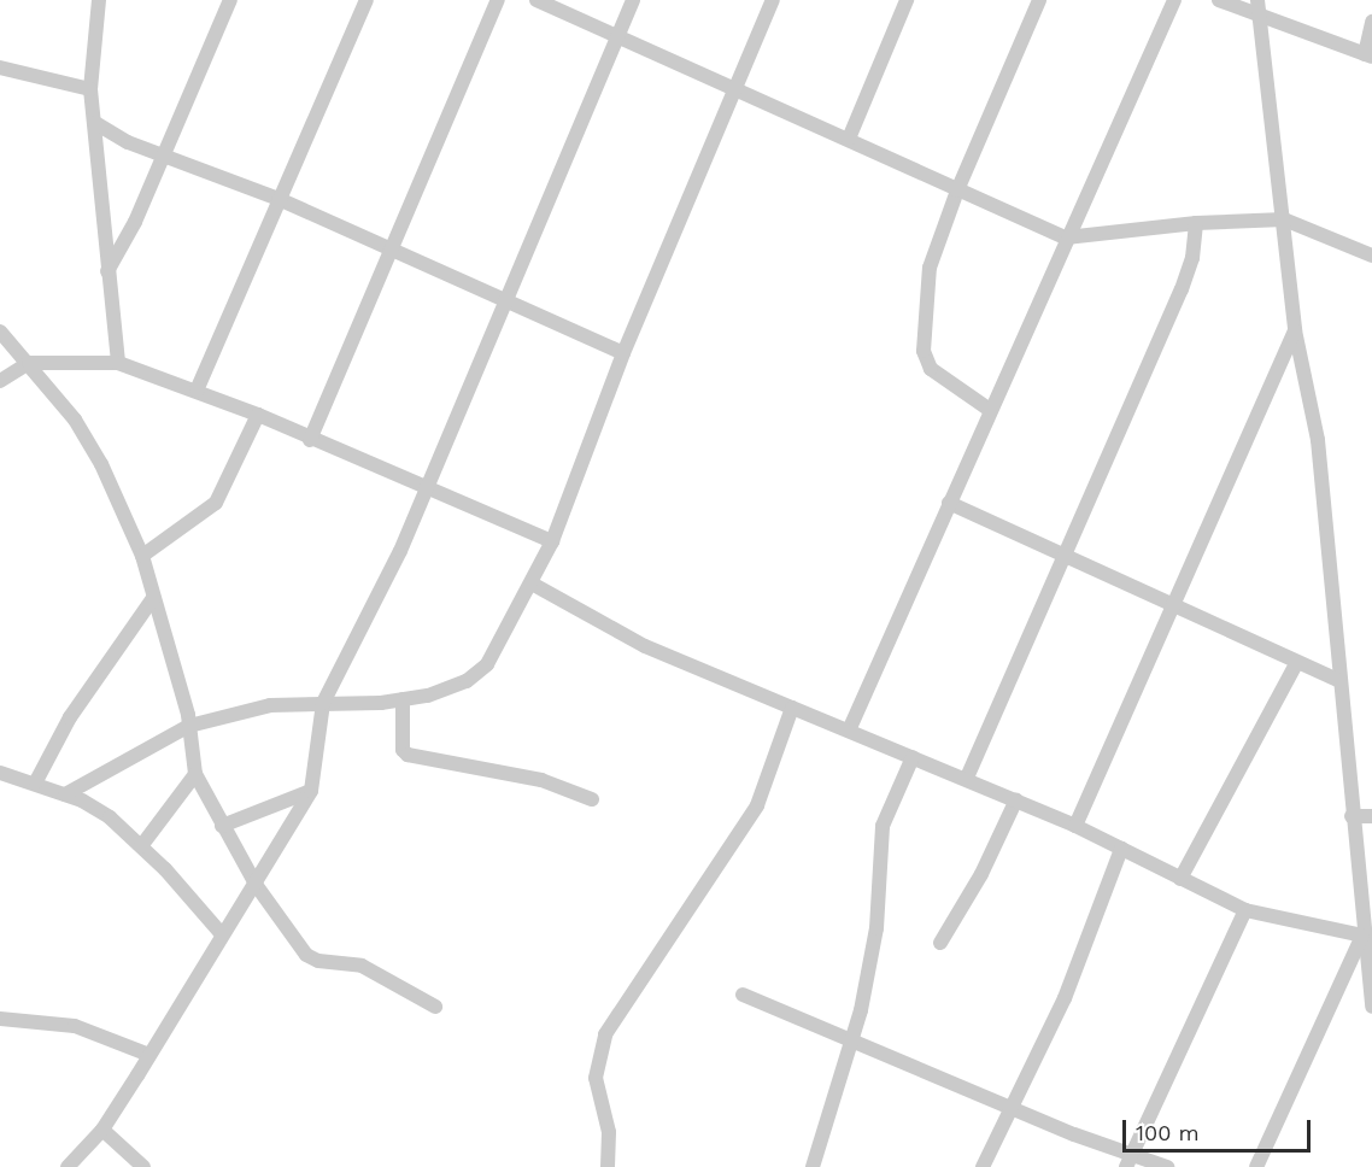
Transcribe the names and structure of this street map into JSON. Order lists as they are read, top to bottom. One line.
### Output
{"scale_bar":"100 m"}
